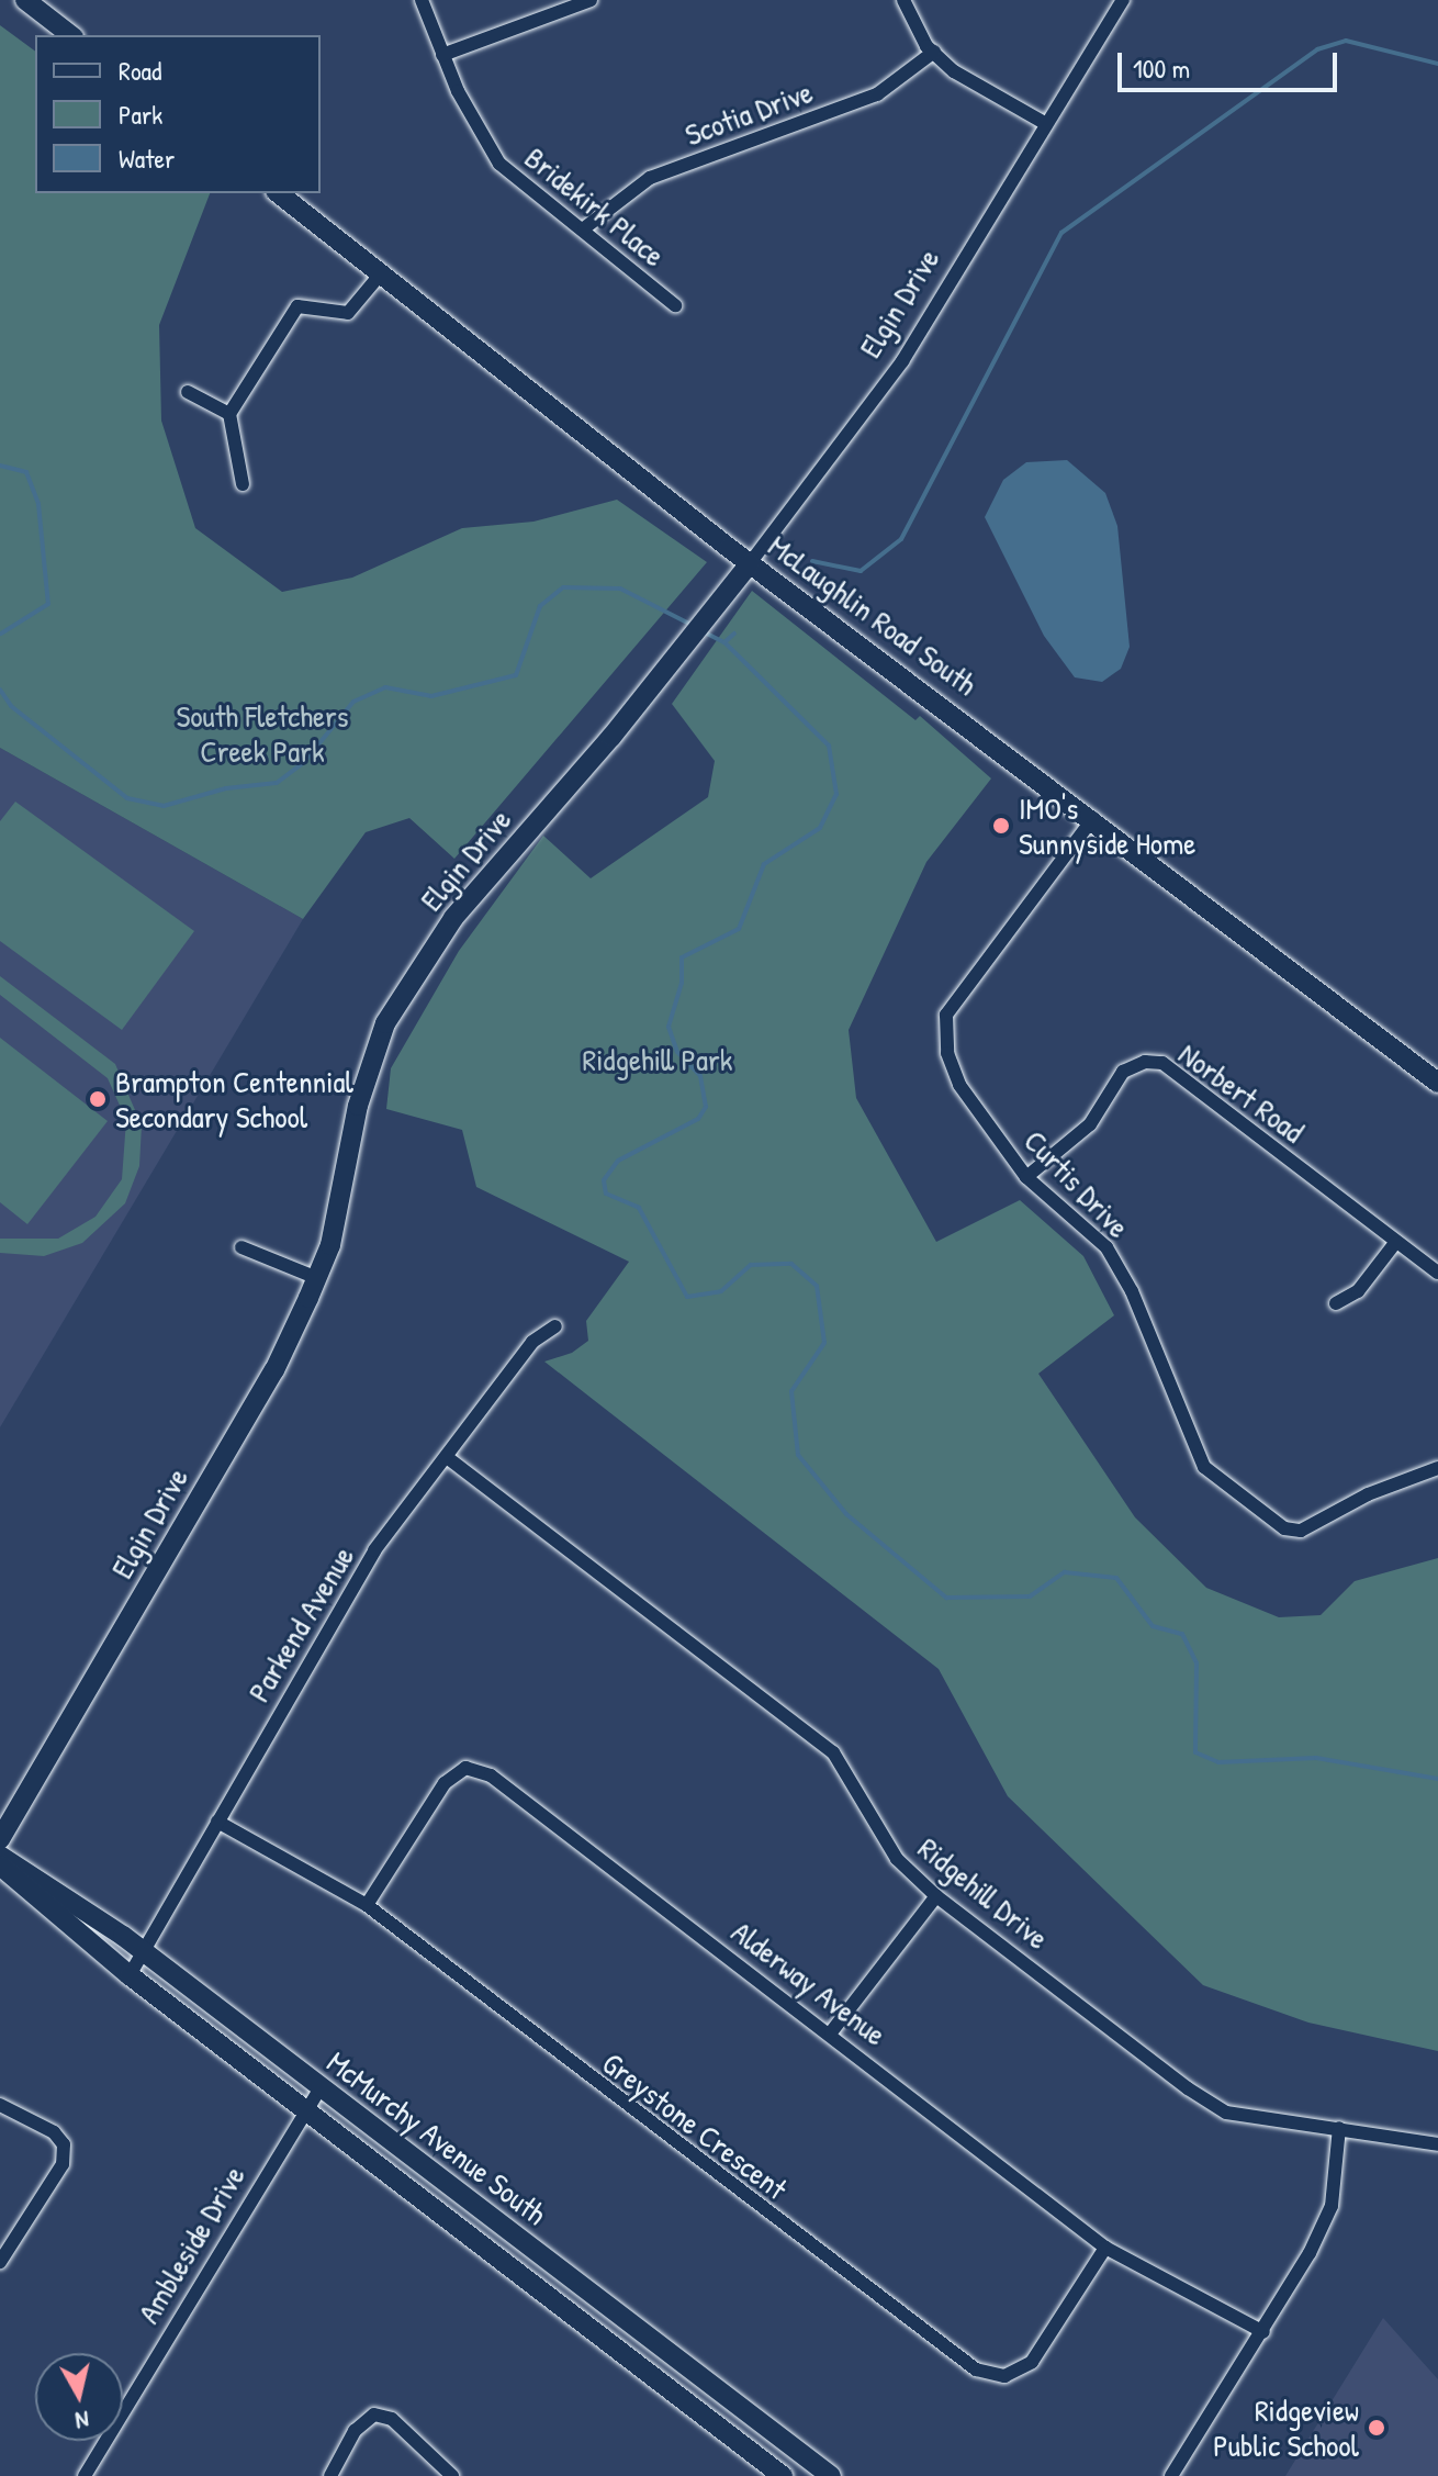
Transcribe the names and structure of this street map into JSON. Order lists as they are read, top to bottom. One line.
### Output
{"streets":{"street":["Scotia Drive","Bridekirk Place","Elgin Drive","McLaughlin Road South","Norbert Road","Curtis Drive","Parkend Avenue","Ridgehill Drive","Alderway Avenue","Greystone Crescent","McMurchy Avenue South","Ambleside Drive"]},"crossings":[["Scotia Drive","Bridekirk Place"],["Elgin Drive","McLaughlin Road South"],["McLaughlin Road South","Curtis Drive"],["Norbert Road","Curtis Drive"],["Parkend Avenue","Ridgehill Drive"],["Parkend Avenue","Greystone Crescent"],["Parkend Avenue","McMurchy Avenue South"],["Alderway Avenue","Greystone Crescent"],["McMurchy Avenue South","Ambleside Drive"]],"parks":["South Fletchers Creek Park","Ridgehill Park"],"places":["IMO's Sunnyside Home","Brampton Centennial Secondary School","Ridgeview Public School"],"legend":["Road","Park","Water"],"scale_bar":"100 m","north":"bottom"}
